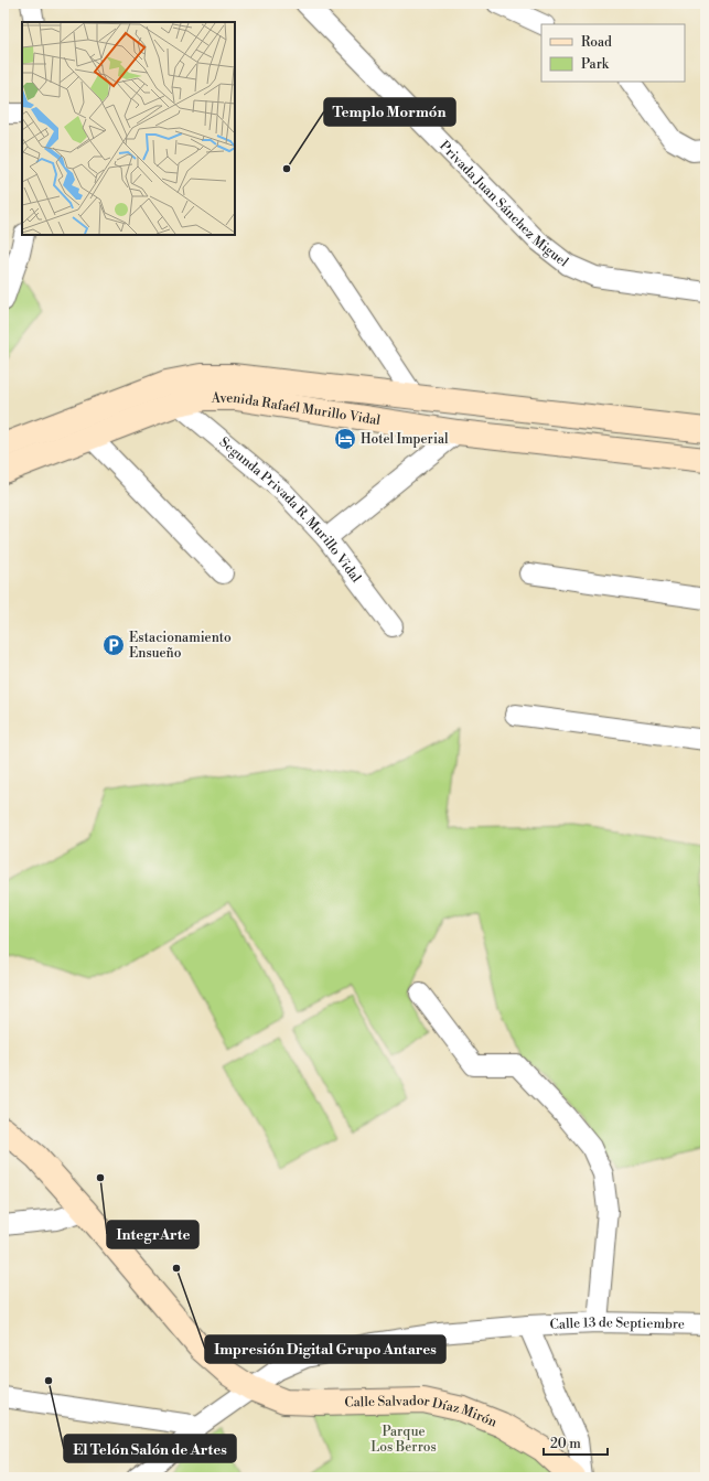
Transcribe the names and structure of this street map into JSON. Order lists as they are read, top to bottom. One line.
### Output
{"streets":{"main road":["Avenida Rafaél Murillo Vidal","Calle Salvador Díaz Mirón"],"street":["Privada Juan Sánchez Miguel","Segunda Privada R. Murillo Vidal","Calle 13 de Septiembre"]},"crossings":[["Avenida Rafaél Murillo Vidal","Segunda Privada R. Murillo Vidal"],["Calle 13 de Septiembre","Calle Salvador Díaz Mirón"]],"parks":["Parque Los Berros"],"places":{"other":["Templo Mormón","IntegrArte","Impresión Digital Grupo Antares","El Telón Salón de Artes"],"hotel":["Hotel Imperial"],"parking":["Estacionamiento Ensueño"]},"legend":["Road","Park"],"scale_bar":"20 m"}
